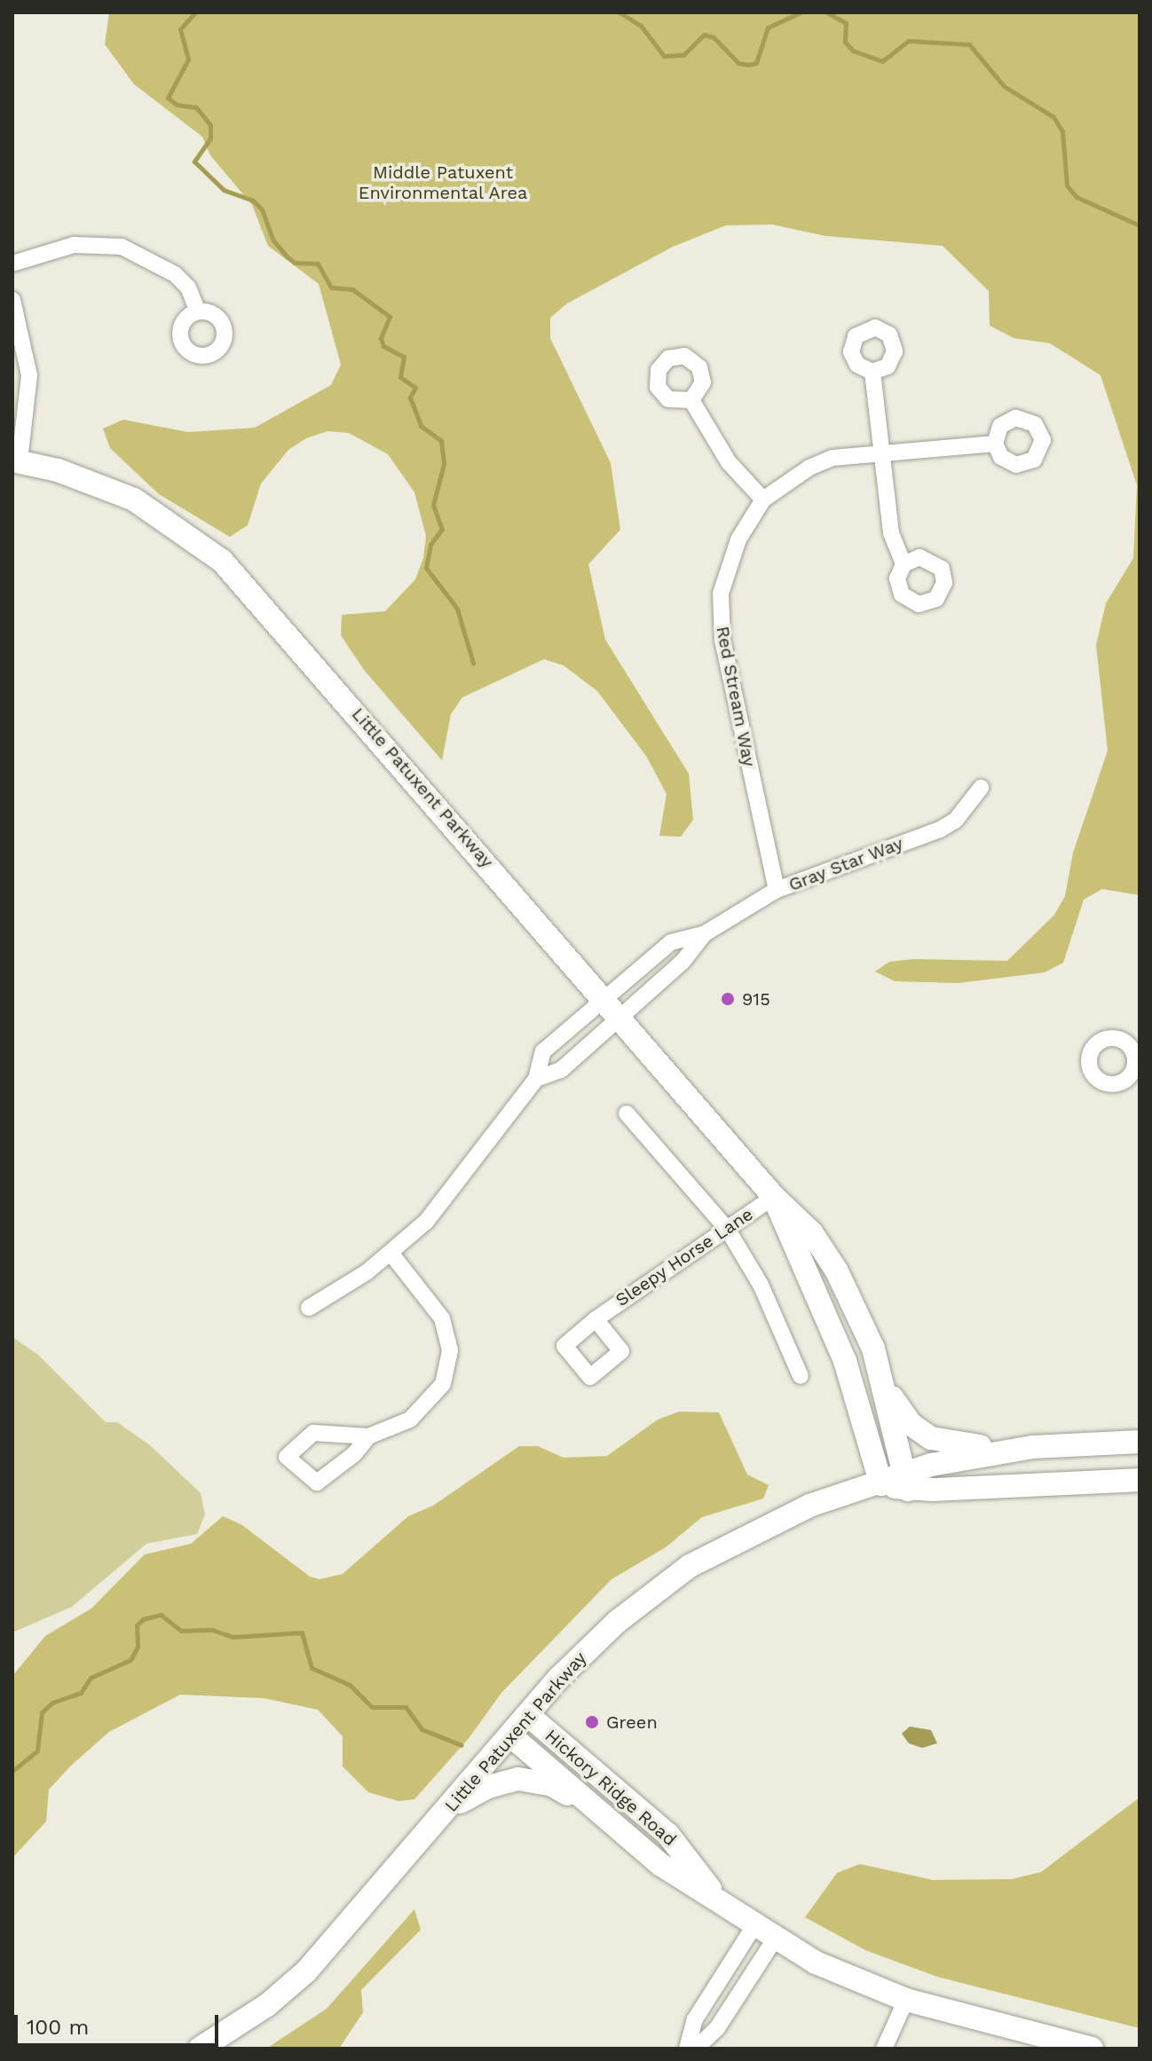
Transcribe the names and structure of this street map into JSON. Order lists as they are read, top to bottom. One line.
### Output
{"streets":{"street":["Red Stream Way","Little Patuxent Parkway","Gray Star Way","Sleepy Horse Lane","Hickory Ridge Road"]},"crossings":[["Red Stream Way","Gray Star Way"],["Little Patuxent Parkway","Gray Star Way"],["Little Patuxent Parkway","Sleepy Horse Lane"],["Little Patuxent Parkway","Hickory Ridge Road"]],"parks":["Middle Patuxent Environmental Area"],"places":["915","Green"],"scale_bar":"100 m"}
